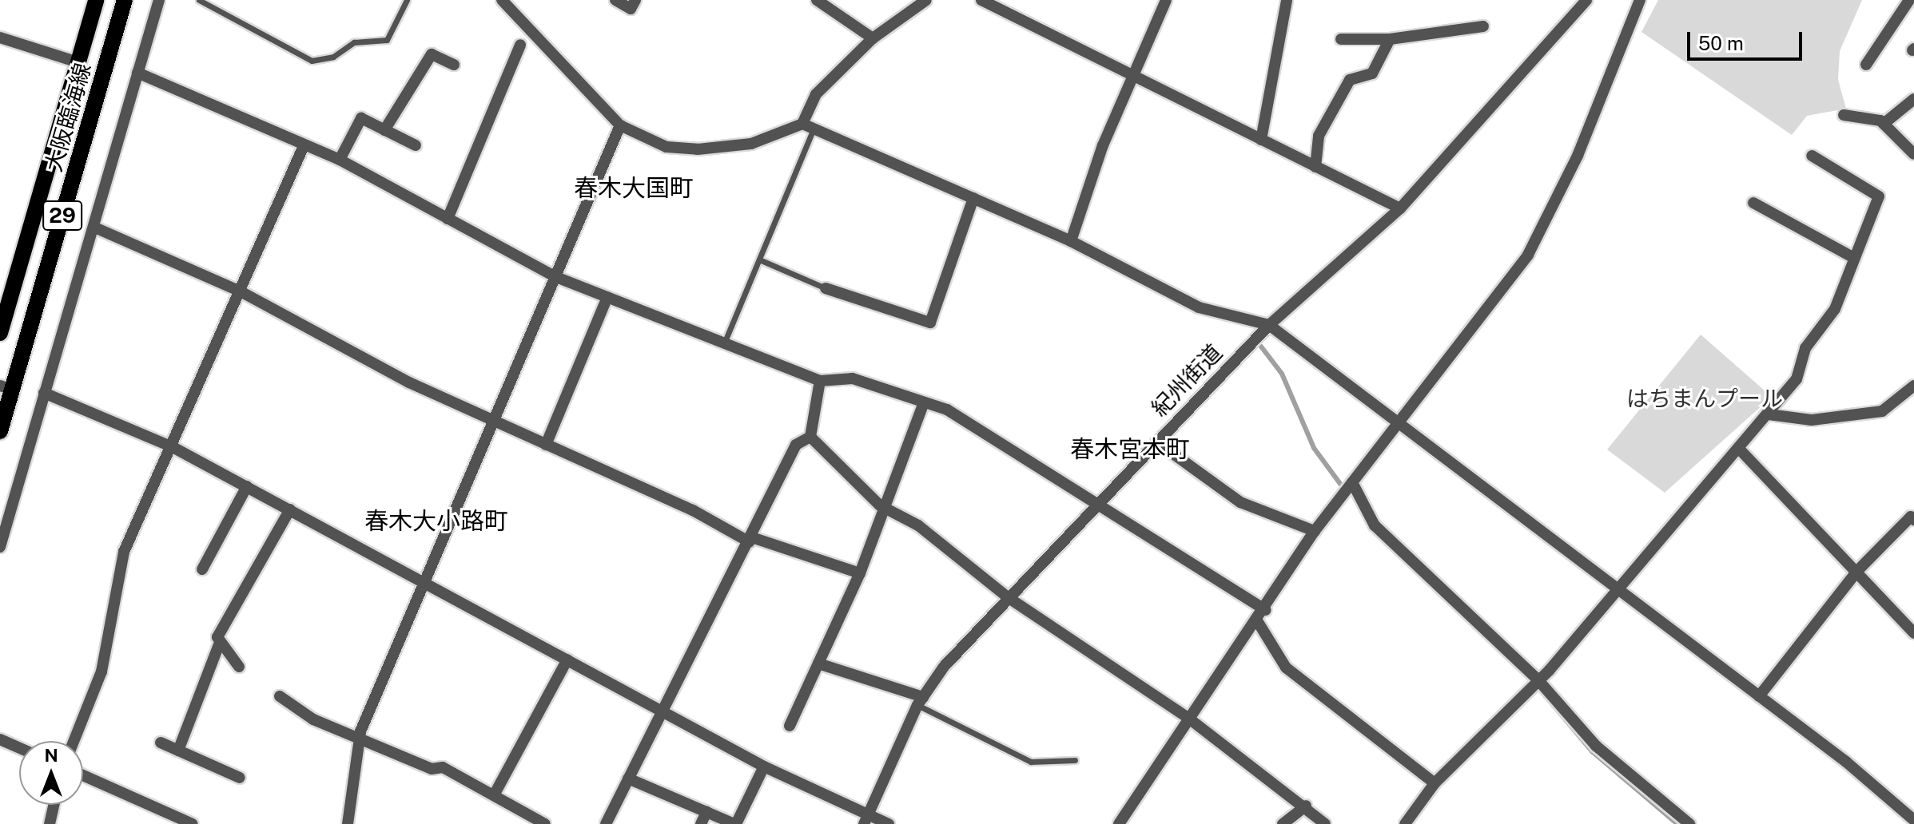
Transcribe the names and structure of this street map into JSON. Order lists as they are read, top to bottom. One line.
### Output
{"streets":{"main road":["大阪臨海線","29"],"street":["紀州街道"]},"districts":["春木大国町","春木宮本町","春木大小路町"],"parks":["はちまんプール"],"scale_bar":"50 m","north":"top"}
